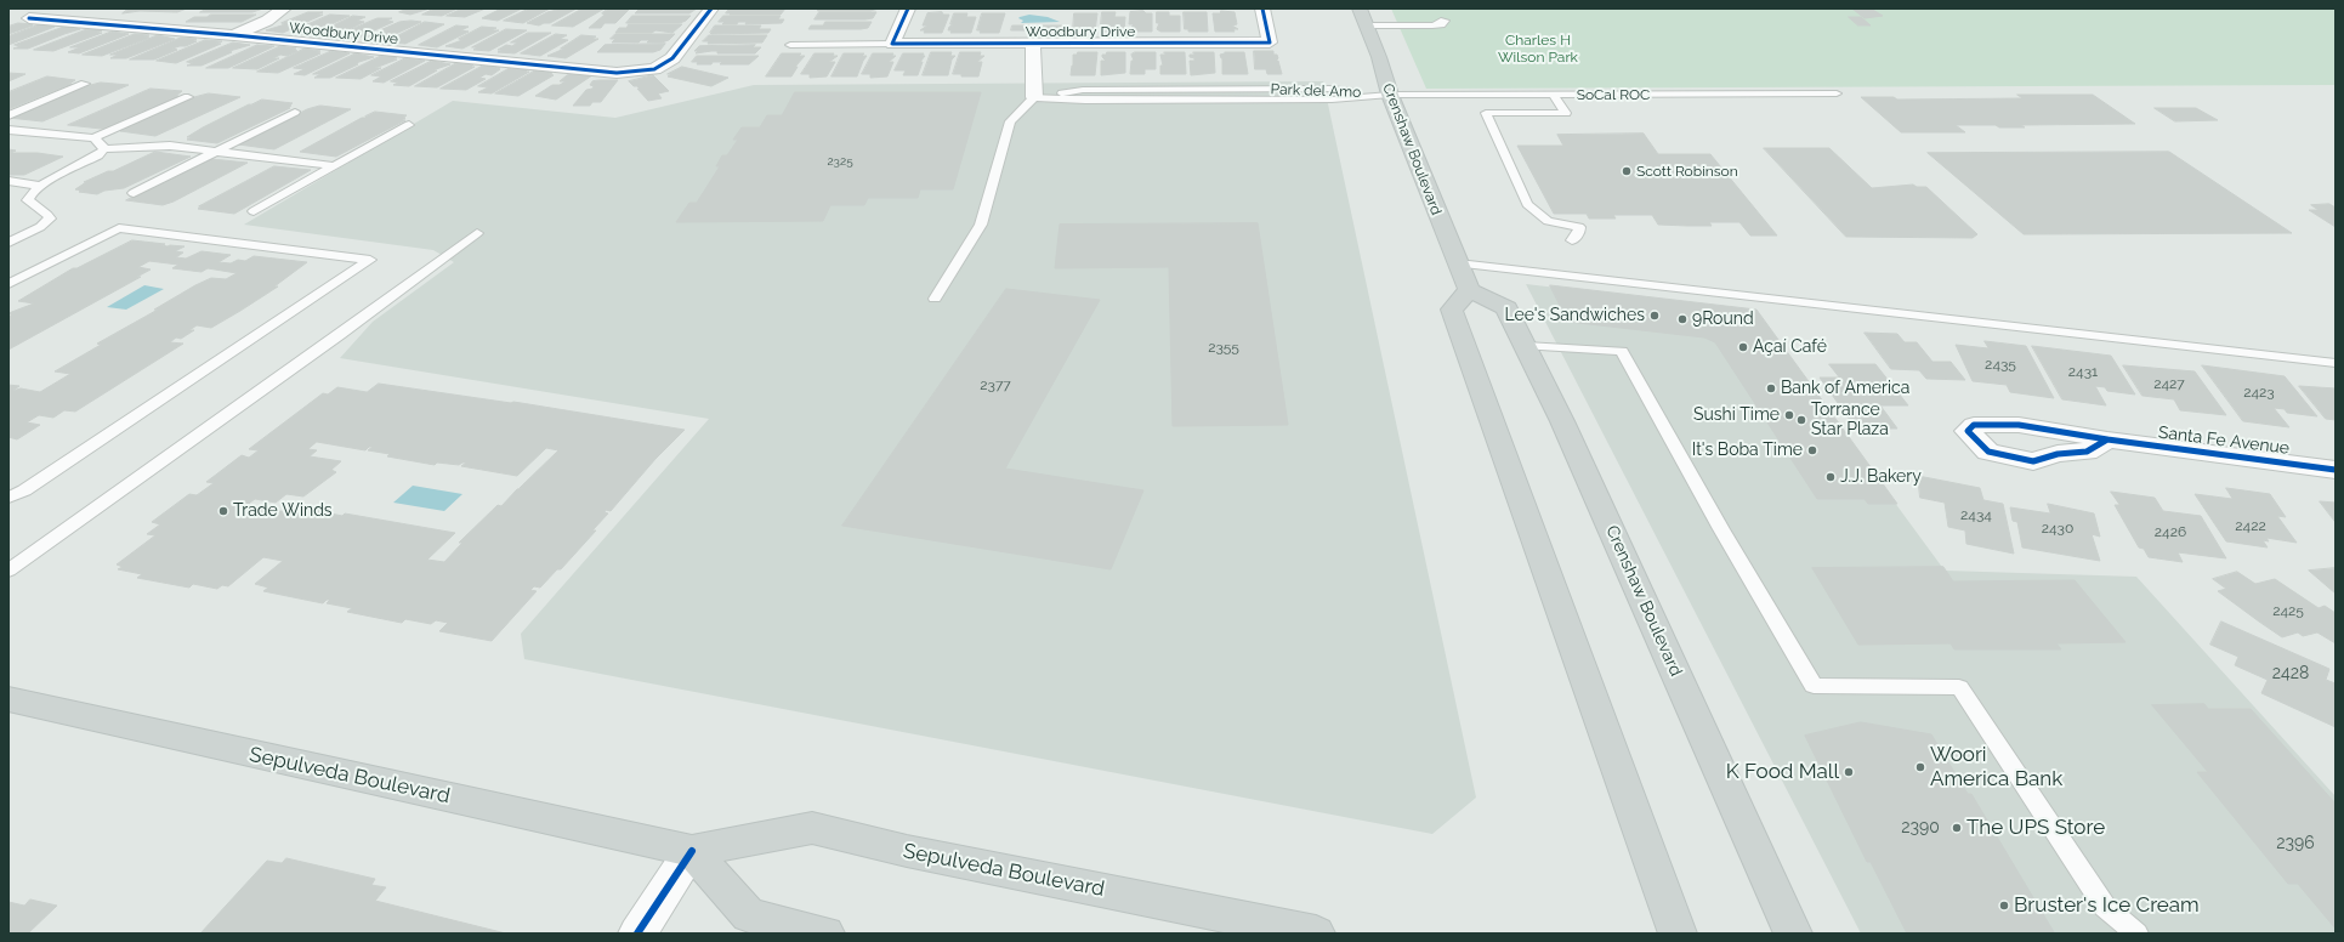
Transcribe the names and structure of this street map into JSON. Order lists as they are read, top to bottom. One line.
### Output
{"streets":{"main road":["Crenshaw Boulevard","Sepulveda Boulevard"],"street":["Woodbury Drive","Santa Fe Avenue"],"lane":["Park del Amo","SoCal ROC"]},"crossings":[["Park del Amo","SoCal ROC"],["Park del Amo","Crenshaw Boulevard"],["SoCal ROC","Crenshaw Boulevard"]],"parks":["Charles H Wilson Park"],"places":["Scott Robinson","Lee's Sandwiches","9Round","Açaí Café","Bank of America","Sushi Time","Torrance Star Plaza","It's Boba Time","J.J. Bakery","Trade Winds","Woori America Bank","K Food Mall","The UPS Store","Bruster's Ice Cream"],"house_numbers":["2325","2355","2435","2431","2427","2377","2423","2434","2422","2430","2426","2425","2428","2390","2396"]}
